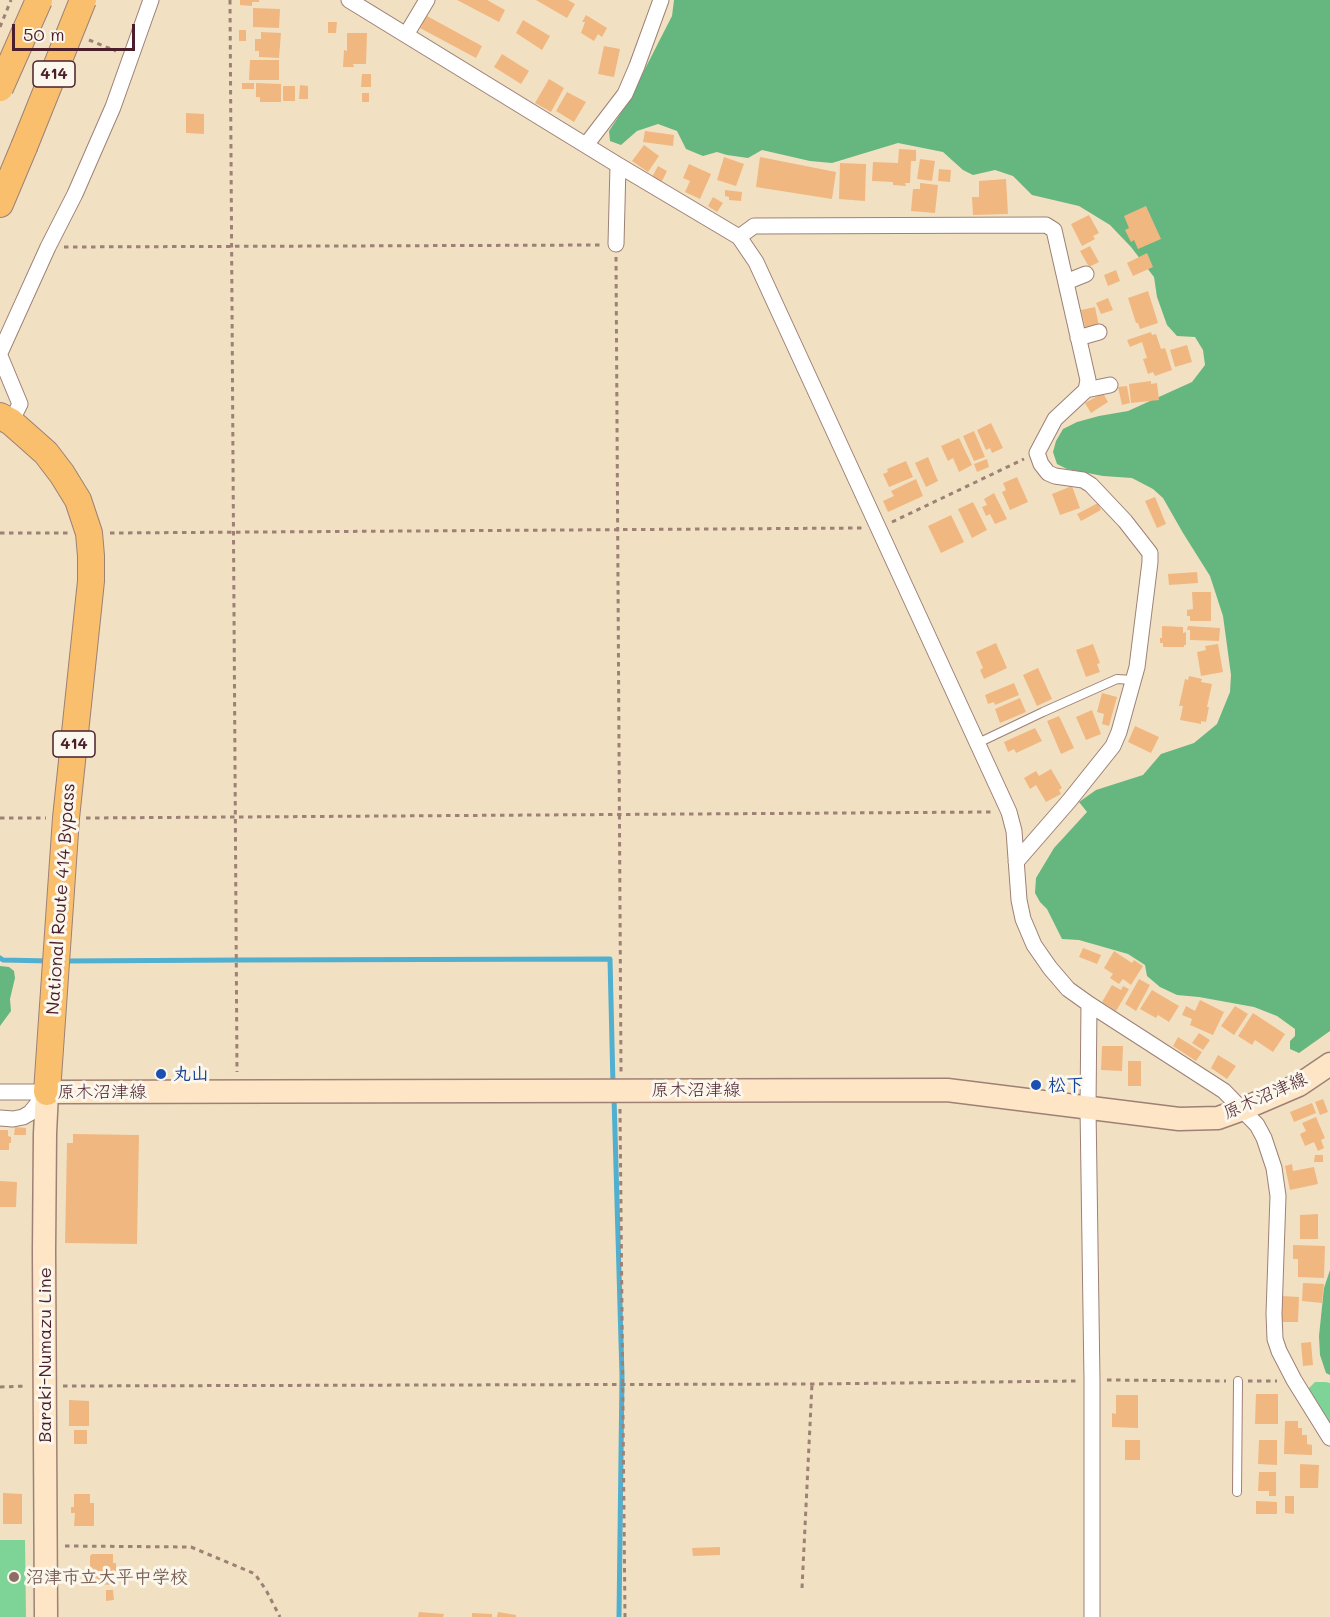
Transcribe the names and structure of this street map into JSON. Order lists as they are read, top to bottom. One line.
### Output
{"streets":{"highway":["414","National Route 414 Bypass"],"main road":["原木沼津線","Baraki-Numazu Line"]},"crossings":[["National Route 414 Bypass","原木沼津線"],["National Route 414 Bypass","Baraki-Numazu Line"],["原木沼津線","Baraki-Numazu Line"]],"places":["丸山","松下","沼津市立大平中学校"],"scale_bar":"50 m"}
